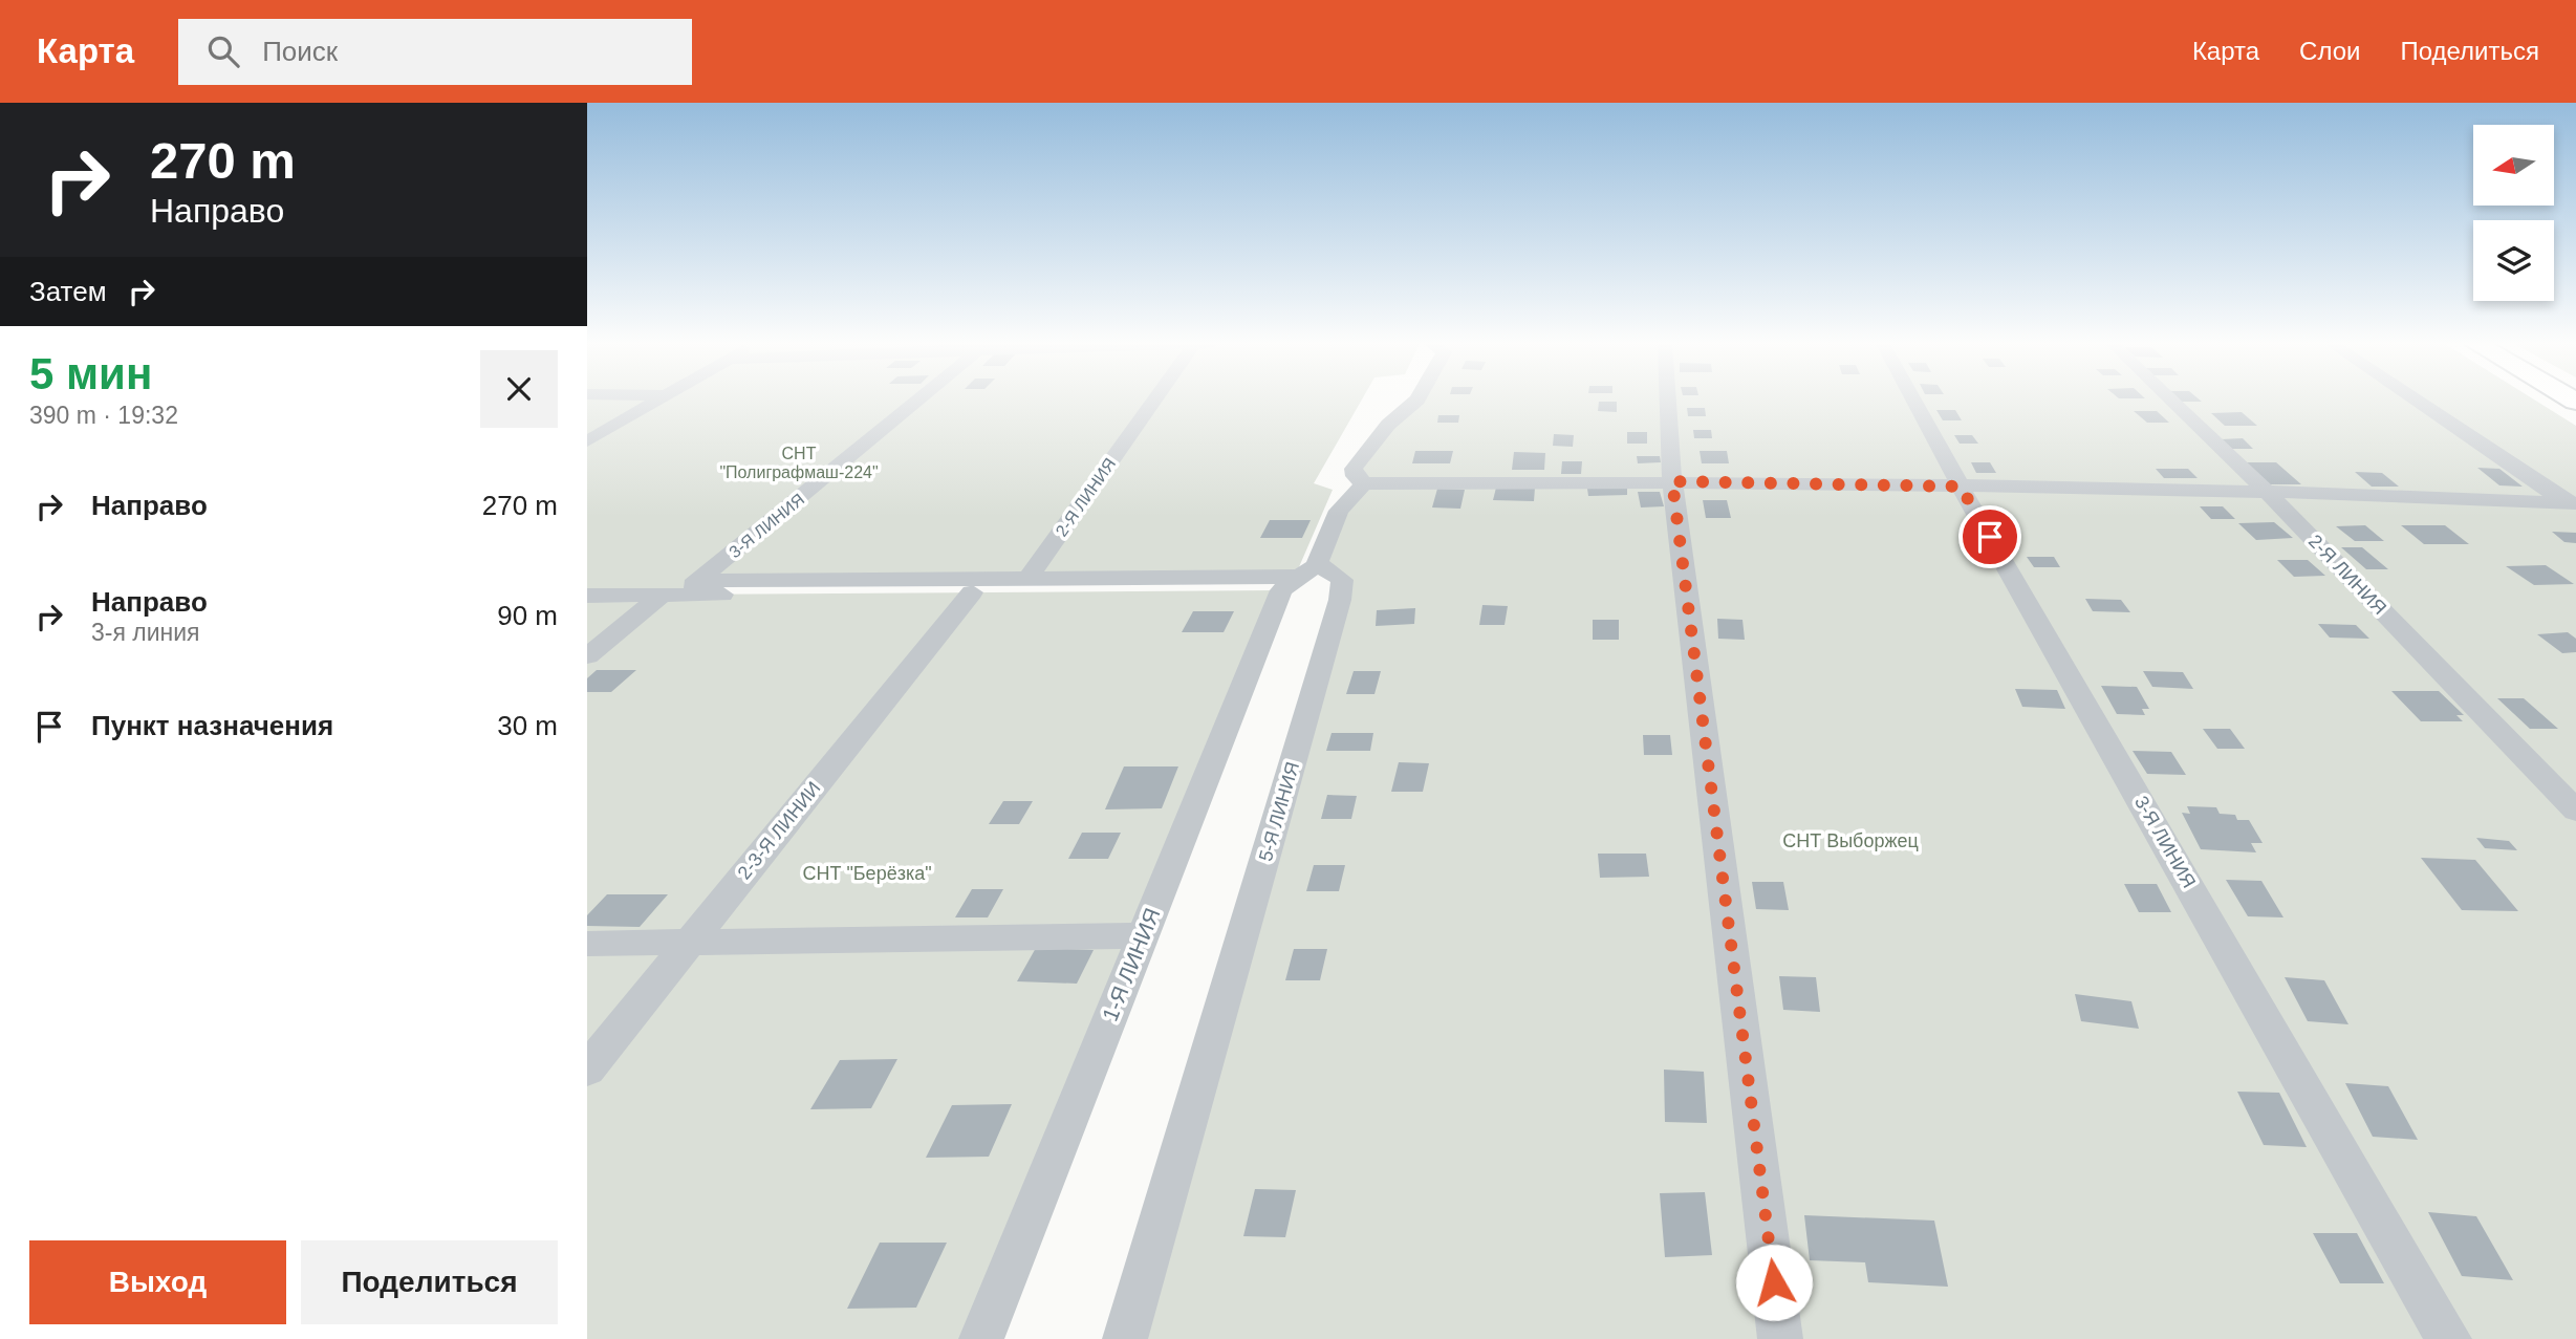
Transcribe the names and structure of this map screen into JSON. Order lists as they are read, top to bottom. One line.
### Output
{"streets":{"street":["2-Я ЛИНИЯ","3-Я ЛИНИЯ","5-Я ЛИНИЯ","2-3-Я ЛИНИИ","1-Я ЛИНИЯ"]},"crossings":[["5-Я ЛИНИЯ","1-Я ЛИНИЯ"]],"parks":["СНТ \"Полиграфмаш-224\"","СНТ Выборжец","СНТ \"Берёзка\""],"north":"left","page":{"header":"Карта","search":"Поиск","nav":["Карта","Слои","Поделиться"],"turn":["270 m","Направо"],"then":"Затем","heading":["5 мин","390 m · 19:32"],"list":[{"name":"Направо","value":"270 m"},{"name":"Направо","note":"3-я линия","value":"90 m"},{"name":"Пункт назначения","value":"30 m"}],"buttons":["Выход","Поделиться"]}}
